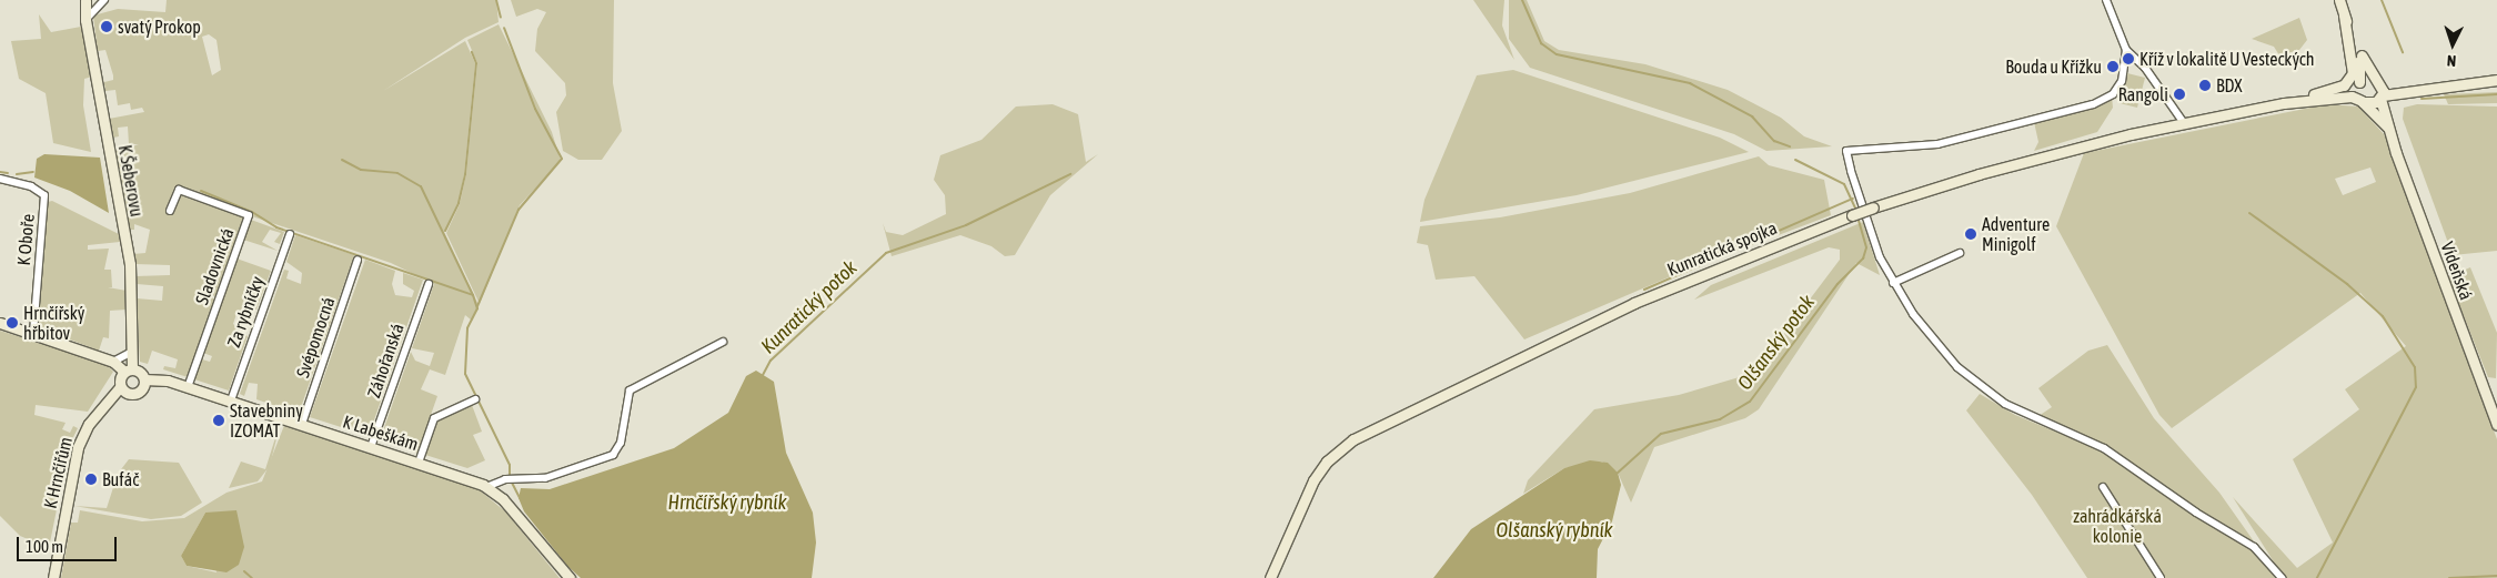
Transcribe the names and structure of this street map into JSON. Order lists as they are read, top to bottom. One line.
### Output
{"streets":{"main road":["K Šeberovu","Kunratická spojka","Vídeňská","K Labeškám","K Hrnčířům"],"street":["K Oboře","Sladovnická","Za rybníčky","Svépomocná","Záhořanská"]},"crossings":[["Kunratická spojka","Vídeňská"],["Sladovnická","K Labeškám"],["Za rybníčky","K Labeškám"],["Svépomocná","K Labeškám"],["Záhořanská","K Labeškám"]],"water":["Kunratický potok","Olšanský potok","Hrnčířský rybník","Olšanský rybník"],"parks":["zahrádkářská kolonie"],"places":["svatý Prokop","Kříž v lokalitě U Vesteckých","Bouda u Křížku","BDX","Rangoli","Adventure Minigolf","Hrnčířský hřbitov","Stavebniny IZOMAT","Bufáč"],"scale_bar":"100 m","north":"bottom"}
